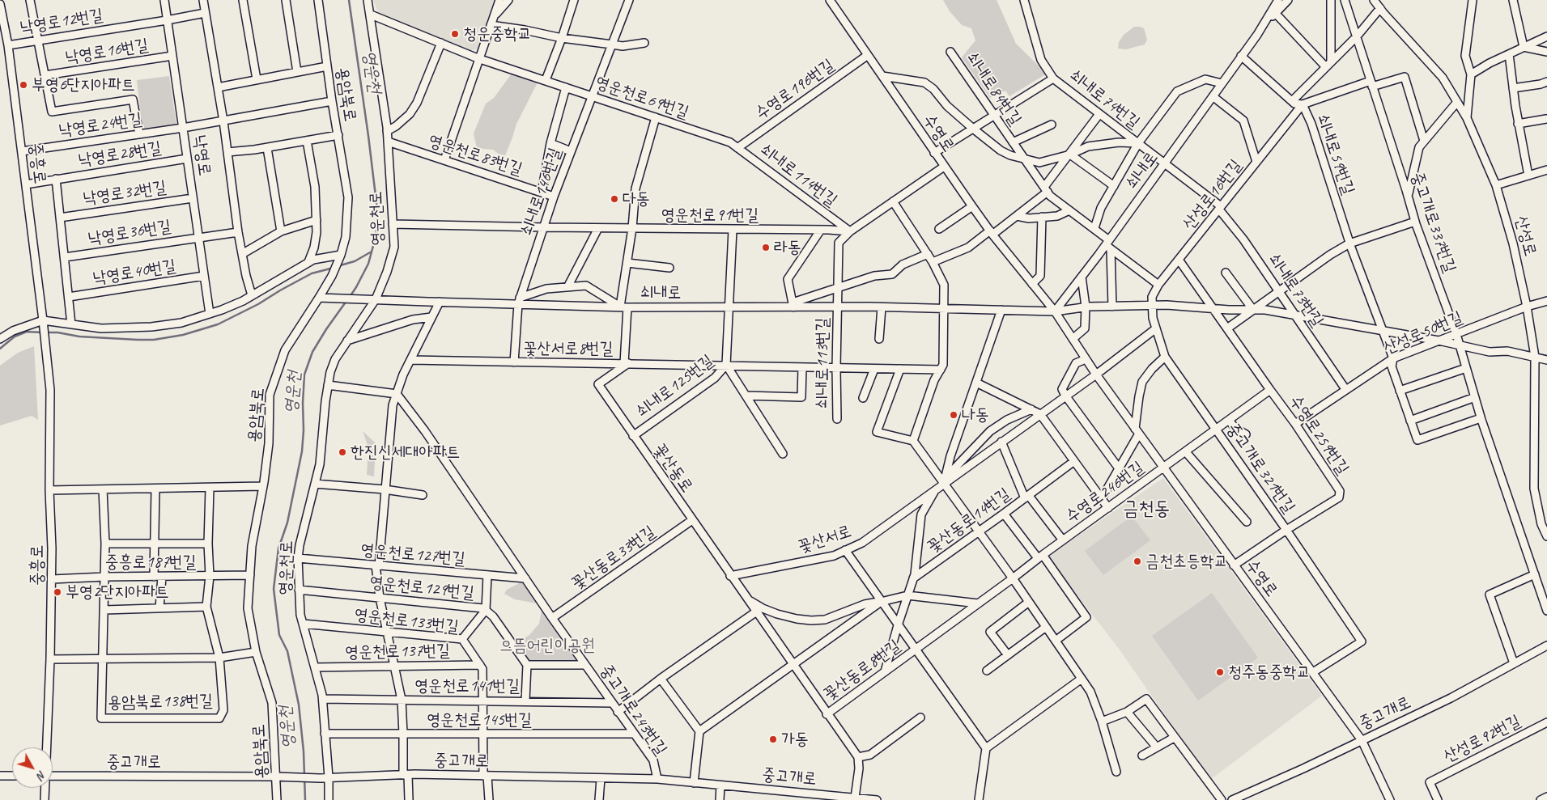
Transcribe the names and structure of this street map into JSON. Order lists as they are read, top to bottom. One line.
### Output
{"streets":{"street":["낙영로12번길","낙영로16번길","쇠내로84번길","수영로196번길","용암북로","영운천로69번길","쇠내로74번길","낙영로24번길","수영로","낙영로28번길","쇠내로59번길","낙영로","영운천로83번길","중흥로","쇠내로","쇠내로114번길","쇠내로146번길","낙영로32번길","산성로16번길","영운천로91번길","영운천로","중고개로337번길","낙영로36번길","산성로","낙영로40번길","쇠내로73번길","산성로50번길","꽃산서로8번길","쇠내로113번길","쇠내로125번길","수영로259번길","꽃산동로","중고개로321번길","수영로246번길","꽃산동로14번길","꽃산서로","영운천로127번길","꽃산동로33번길","중흥로187번길","영운천로129번길","영운천로133번길","영운천로137번길","꽃산동로8번길","영운천로141번길","용암북로138번길","중고개로243번길","중고개로","영운천로145번길","산성로92번길"]},"crossings":[["낙영로12번길","낙영로"],["낙영로12번길","중흥로"],["낙영로16번길","낙영로"],["쇠내로84번길","쇠내로74번길"],["쇠내로84번길","수영로"],["쇠내로84번길","쇠내로"],["쇠내로84번길","산성로16번길"],["수영로196번길","수영로"],["수영로196번길","쇠내로114번길"],["용암북로","낙영로24번길"],["용암북로","쇠내로"],["용암북로","중흥로187번길"],["용암북로","중고개로"],["영운천로69번길","쇠내로114번길"],["영운천로69번길","쇠내로146번길"],["영운천로69번길","영운천로"],["쇠내로74번길","수영로"],["쇠내로74번길","쇠내로"],["쇠내로74번길","쇠내로73번길"],["낙영로24번길","낙영로"],["낙영로24번길","중흥로"],["수영로","쇠내로"],["수영로","쇠내로113번길"],["수영로","수영로259번길"],["수영로","중고개로321번길"],["수영로","수영로246번길"],["수영로","꽃산서로"],["수영로","중고개로"],["낙영로28번길","낙영로"],["낙영로28번길","중흥로"],["낙영로28번길","낙영로32번길"],["낙영로28번길","낙영로36번길"],["낙영로28번길","낙영로40번길"],["쇠내로59번길","쇠내로"],["쇠내로59번길","산성로16번길"],["쇠내로59번길","중고개로337번길"],["쇠내로59번길","산성로50번길"],["낙영로","낙영로32번길"],["낙영로","낙영로36번길"],["낙영로","낙영로40번길"],["영운천로83번길","쇠내로146번길"],["영운천로83번길","영운천로"],["중흥로","중흥로187번길"],["쇠내로","쇠내로146번길"],["쇠내로","영운천로"],["쇠내로","쇠내로73번길"],["쇠내로","쇠내로113번길"],["쇠내로","쇠내로125번길"],["쇠내로114번길","영운천로91번길"],["쇠내로114번길","쇠내로113번길"],["쇠내로146번길","영운천로91번길"],["쇠내로146번길","꽃산서로8번길"],["산성로16번길","쇠내로73번길"],["산성로16번길","수영로259번길"],["산성로16번길","중고개로321번길"],["영운천로91번길","영운천로"],["영운천로91번길","쇠내로113번길"],["영운천로91번길","쇠내로125번길"],["영운천로","영운천로127번길"],["영운천로","영운천로129번길"],["영운천로","영운천로133번길"],["영운천로","영운천로137번길"],["영운천로","영운천로141번길"],["영운천로","중고개로"],["영운천로","영운천로145번길"],["중고개로337번길","산성로50번길"],["산성로","산성로50번길"],["쇠내로73번길","산성로50번길"],["산성로50번길","수영로259번길"],["꽃산서로8번길","쇠내로113번길"],["꽃산서로8번길","쇠내로125번길"],["꽃산서로8번길","꽃산동로"],["쇠내로125번길","꽃산동로"],["수영로259번길","중고개로321번길"],["수영로259번길","수영로246번길"],["꽃산동로","꽃산서로"],["꽃산동로","꽃산동로33번길"],["꽃산동로","꽃산동로8번길"],["중고개로321번길","수영로246번길"],["중고개로321번길","꽃산서로"],["수영로246번길","꽃산동로14번길"],["수영로246번길","꽃산동로8번길"],["꽃산동로14번길","꽃산서로"],["꽃산서로","꽃산동로8번길"],["영운천로127번길","중고개로243번길"],["꽃산동로33번길","중고개로243번길"],["중흥로187번길","용암북로138번길"],["영운천로133번길","영운천로137번길"],["영운천로133번길","영운천로141번길"],["영운천로133번길","중고개로"],["영운천로133번길","영운천로145번길"],["영운천로141번길","중고개로243번길"],["중고개로243번길","중고개로"],["중고개로243번길","영운천로145번길"]],"districts":["금천동"],"water":["영운천"],"parks":["으뜸어린이공원"],"places":["청운중학교","부영6단지아파트","다동","라동","나동","한진신세대아파트","금천초등학교","부영2단지아파트","청주동중학교","가동"],"north":"bottom right"}
